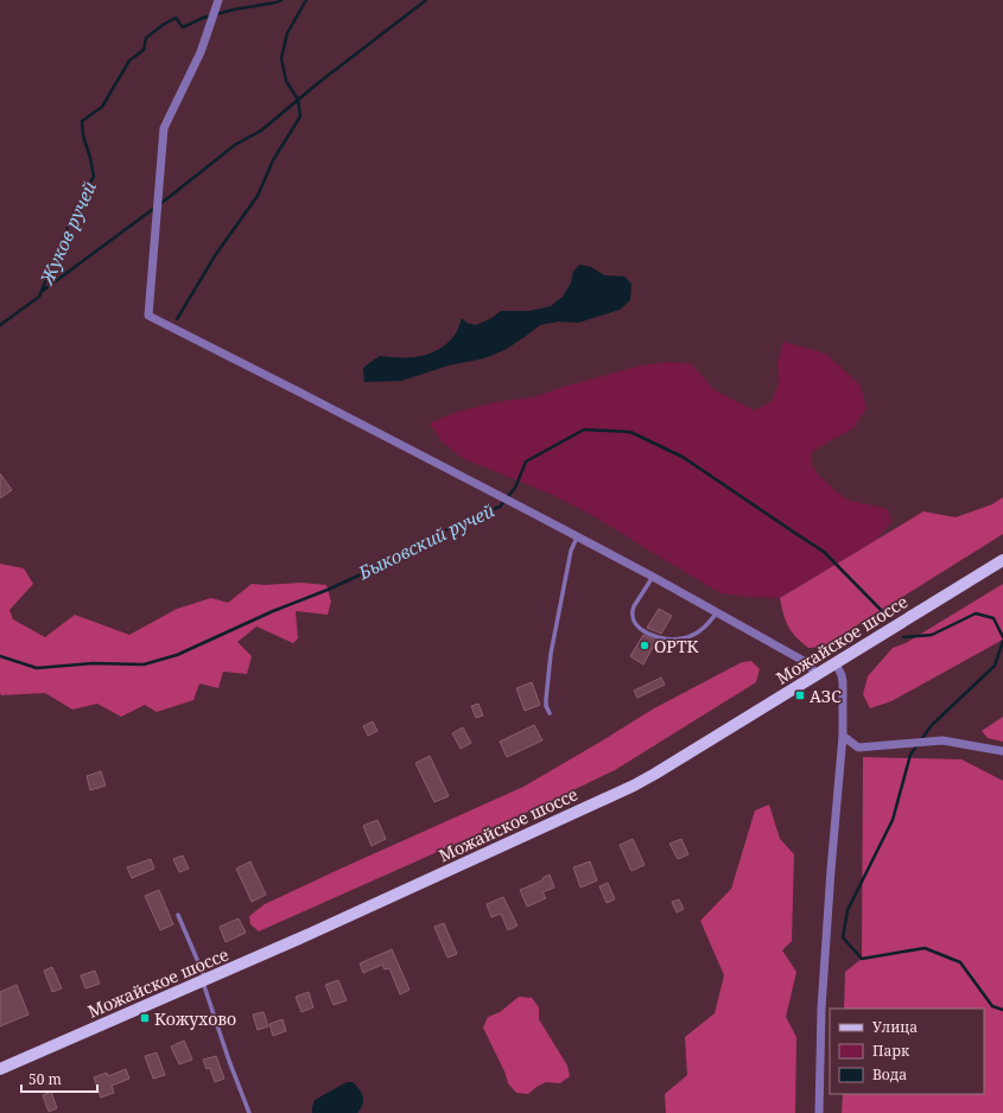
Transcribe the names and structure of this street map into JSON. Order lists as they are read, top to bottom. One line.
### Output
{"streets":{"main road":["Можайское шоссе"]},"water":["Жуков ручей","Быковский ручей"],"places":{"other":["ОРТК"],"transit":["АЗС","Кожухово"]},"legend":["Улица","Парк","Вода"],"scale_bar":"50 m"}
